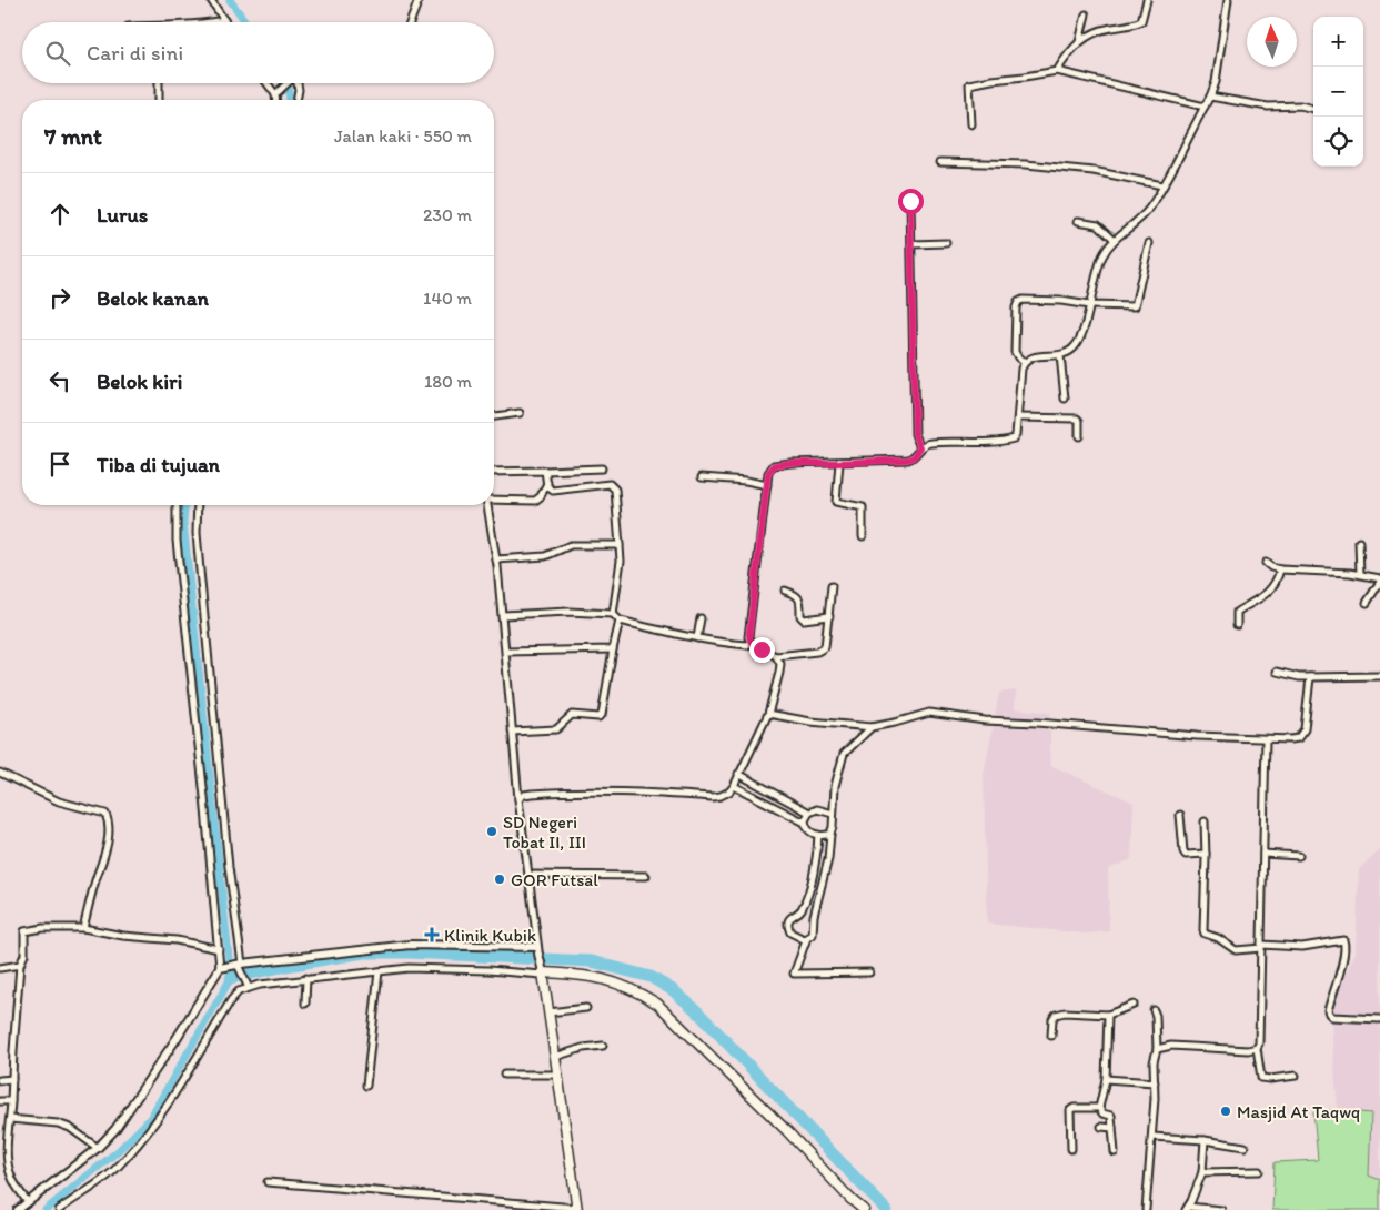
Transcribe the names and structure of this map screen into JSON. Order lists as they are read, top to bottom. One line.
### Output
{"places":{"other":["SD Negeri Tobat II, III","GOR Futsal","Masjid At Taqwq"],"health":["Klinik Kubik"]},"north":"top","page":{"map_buttons":["+","−"],"search":"Cari di sini","heading":["7 mnt","Jalan kaki · 550 m"],"list":[["Lurus","230 m"],["Belok kanan","140 m"],["Belok kiri","180 m"],"Tiba di tujuan"]}}
